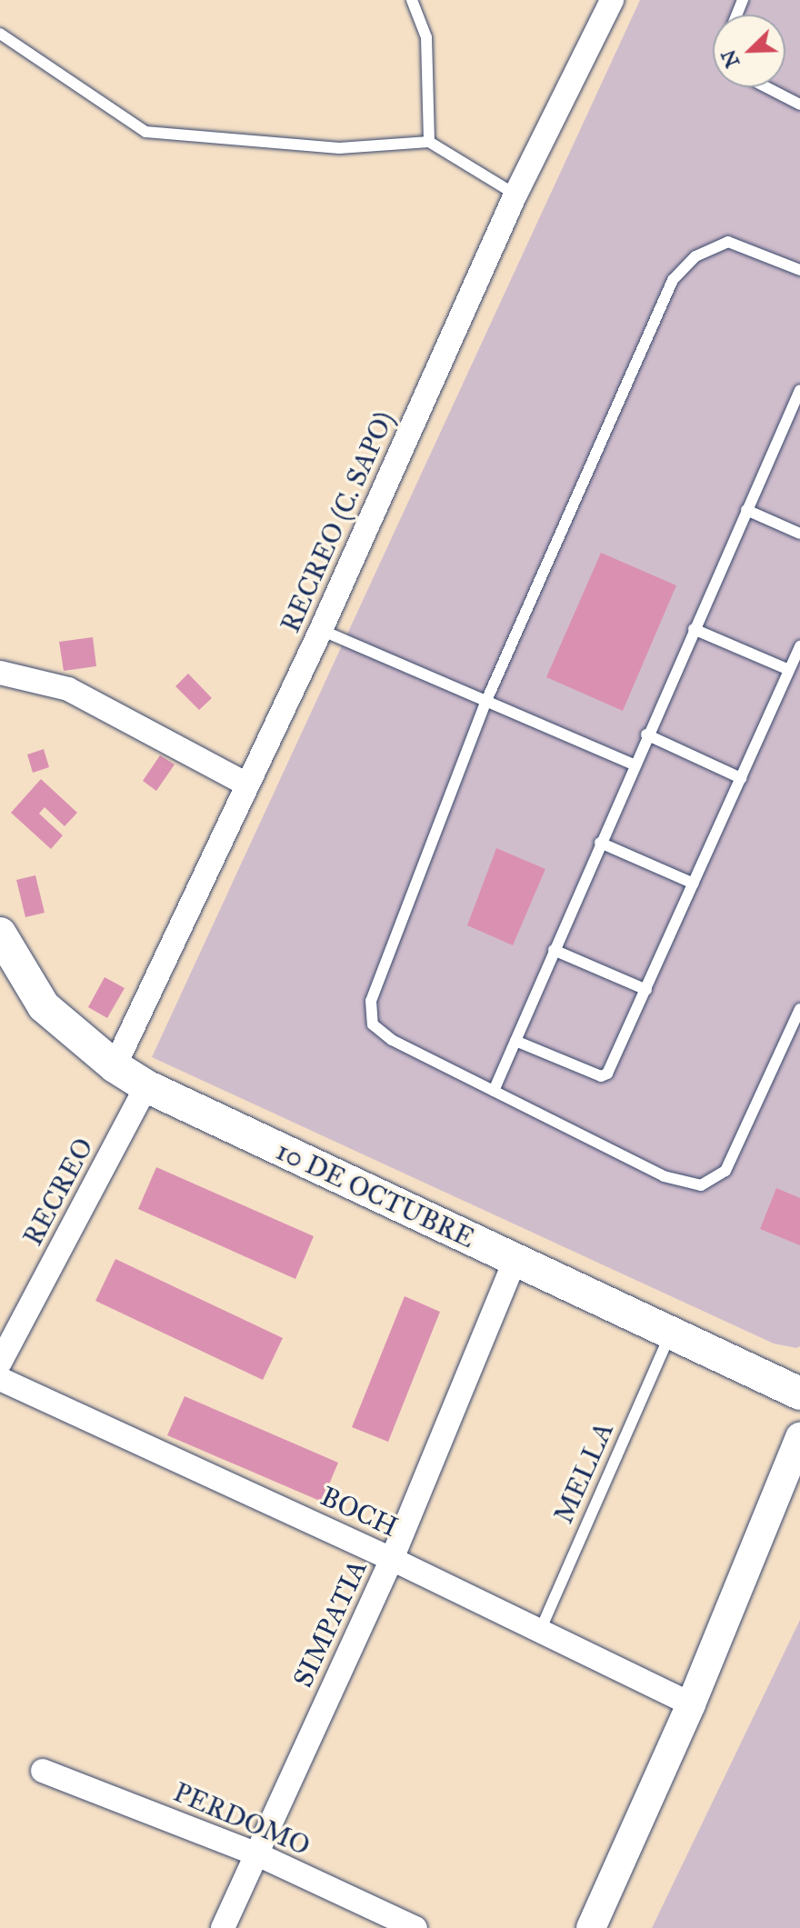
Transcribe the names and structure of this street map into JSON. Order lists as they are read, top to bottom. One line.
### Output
{"streets":{"main road":["10 DE OCTUBRE"],"street":["RECREO (C. SAPO)","RECREO","BOCH","SIMPATIA","PERDOMO"],"lane":["MELLA"]},"crossings":[["RECREO (C. SAPO)","10 DE OCTUBRE"],["RECREO","10 DE OCTUBRE"],["10 DE OCTUBRE","MELLA"],["10 DE OCTUBRE","SIMPATIA"],["MELLA","BOCH"],["BOCH","SIMPATIA"],["SIMPATIA","PERDOMO"]],"north":"bottom left"}
